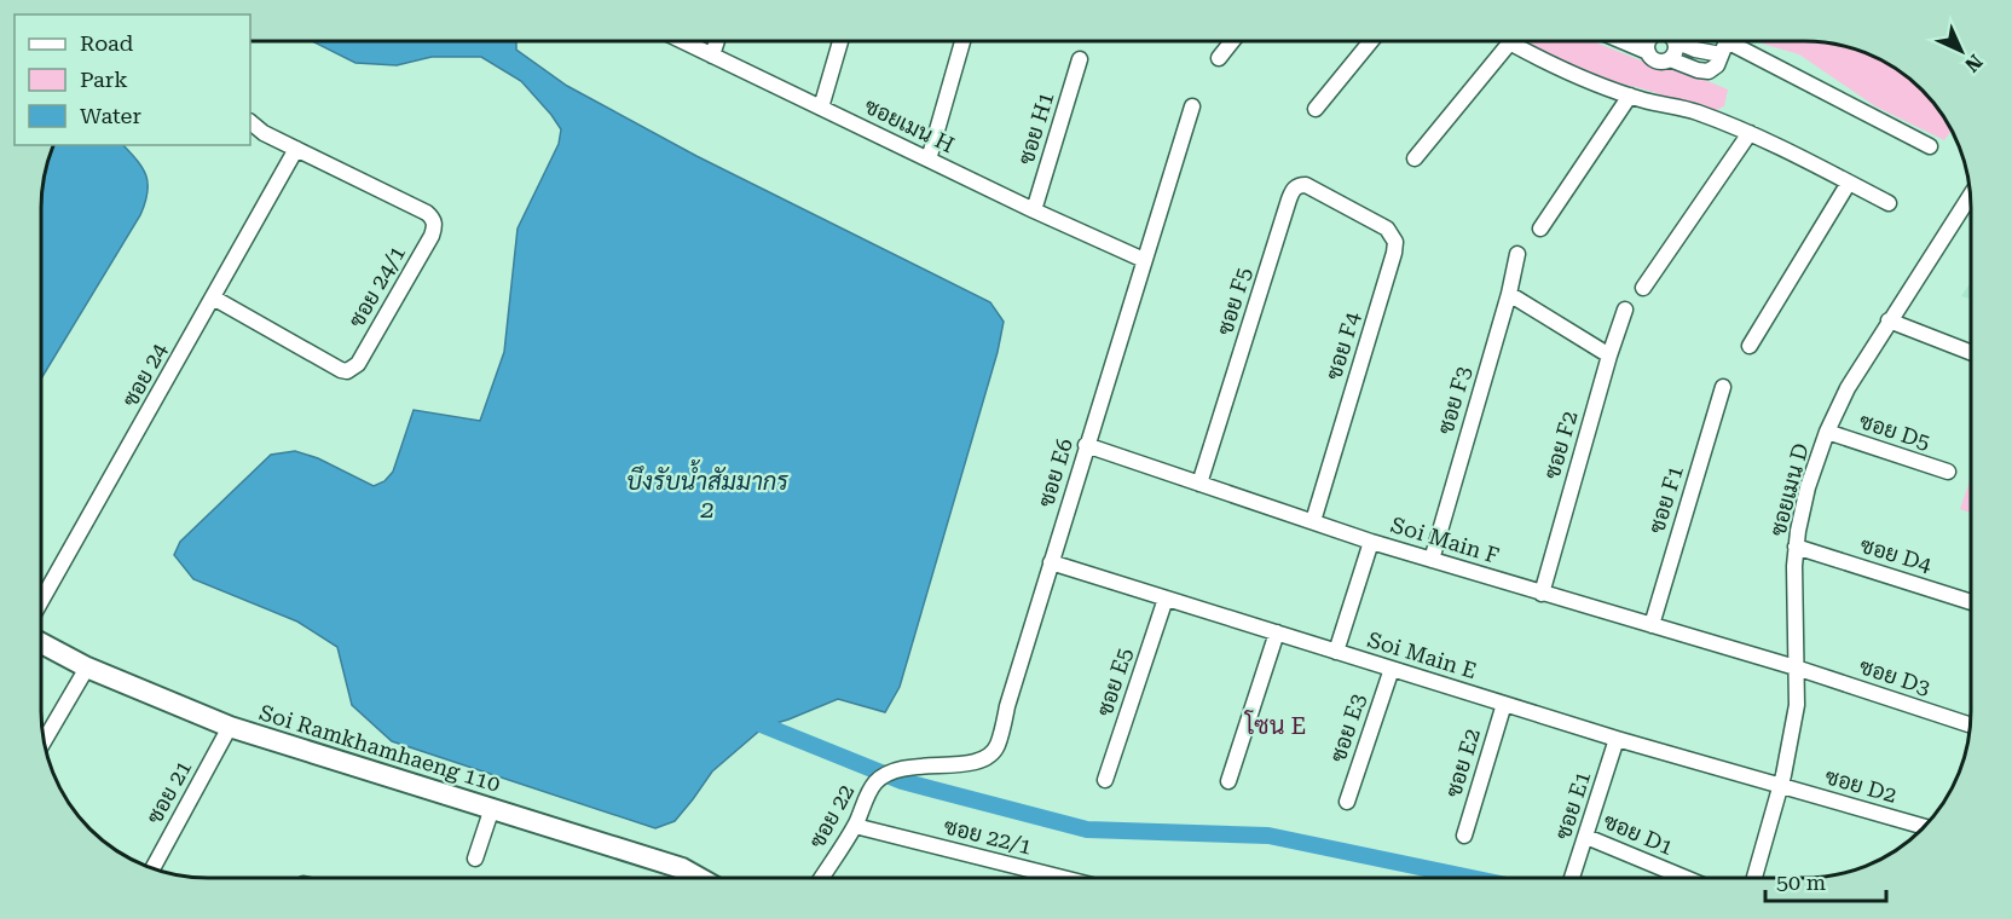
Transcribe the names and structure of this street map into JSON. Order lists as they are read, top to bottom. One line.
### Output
{"streets":{"street":["ซอยเมน H","ซอย H1","ซอย 24/1","ซอย F5","ซอย F4","ซอย 24","ซอย F3","ซอย D5","ซอย F2","ซอย E6","ซอยเมน D","ซอย F1","Soi Main F","ซอย D4","Soi Main E","ซอย D3","ซอย E5","ซอย E3","Soi Ramkhamhaeng 110","ซอย E2","ซอย D2","ซอย 21","ซอย E1","ซอย 22","ซอย D1","ซอย 22/1"]},"crossings":[["ซอยเมน H","ซอย H1"],["ซอยเมน H","ซอย E6"],["ซอย 24/1","ซอย 24"],["ซอย F5","ซอย F4"],["ซอย F5","Soi Main F"],["ซอย F4","Soi Main F"],["ซอย F3","Soi Main F"],["ซอย D5","ซอยเมน D"],["ซอย F2","Soi Main F"],["ซอย E6","Soi Main F"],["ซอย E6","Soi Main E"],["ซอย E6","ซอย 22"],["ซอยเมน D","Soi Main F"],["ซอยเมน D","ซอย D4"],["ซอยเมน D","Soi Main E"],["ซอยเมน D","ซอย D3"],["ซอยเมน D","ซอย D2"],["ซอย F1","Soi Main F"],["Soi Main F","ซอย D3"],["Soi Main E","ซอย E5"],["Soi Main E","ซอย E3"],["Soi Main E","ซอย E2"],["Soi Main E","ซอย D2"],["Soi Main E","ซอย E1"],["Soi Ramkhamhaeng 110","ซอย 21"],["ซอย E1","ซอย D1"],["ซอย 22","ซอย 22/1"]],"districts":["โซน E"],"water":["บึงรับน้ำสัมมากร 2"],"legend":["Road","Park","Water"],"scale_bar":"50 m","north":"bottom right"}
